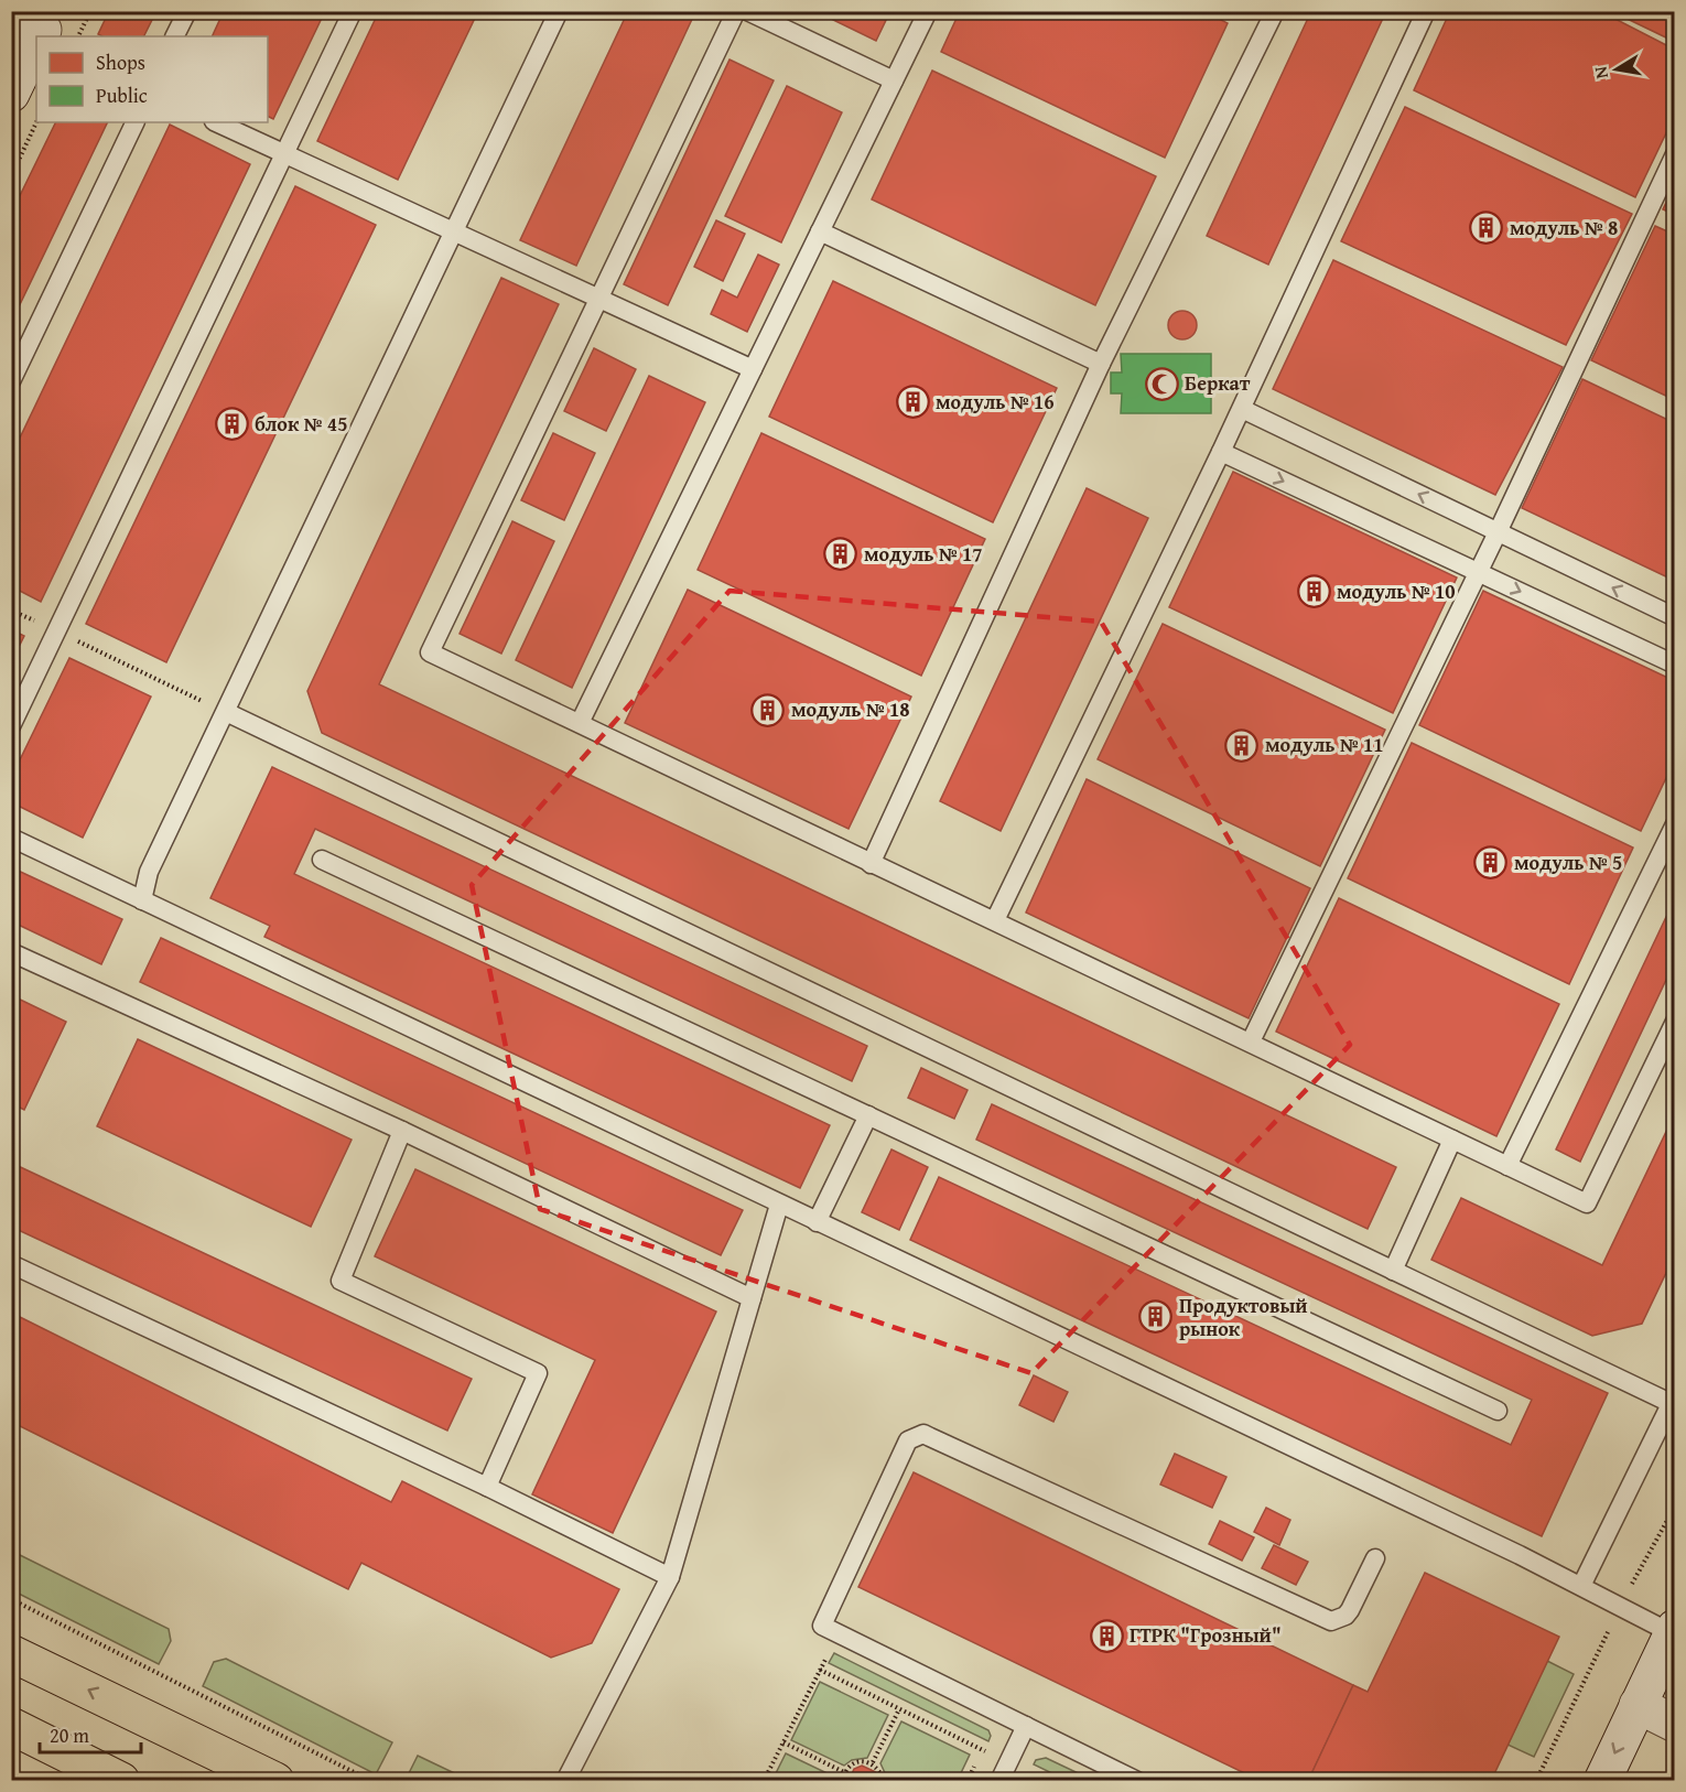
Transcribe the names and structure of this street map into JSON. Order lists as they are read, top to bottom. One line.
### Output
{"places":{"building":["модуль № 8","модуль № 16","блок № 45","модуль № 17","модуль № 10","модуль № 18","модуль № 11","модуль № 5","Продуктовый рынок","ГТРК \"Грозный\""],"mosque":["Беркат"]},"legend":["Shops","Public"],"scale_bar":"20 m","north":"left"}
